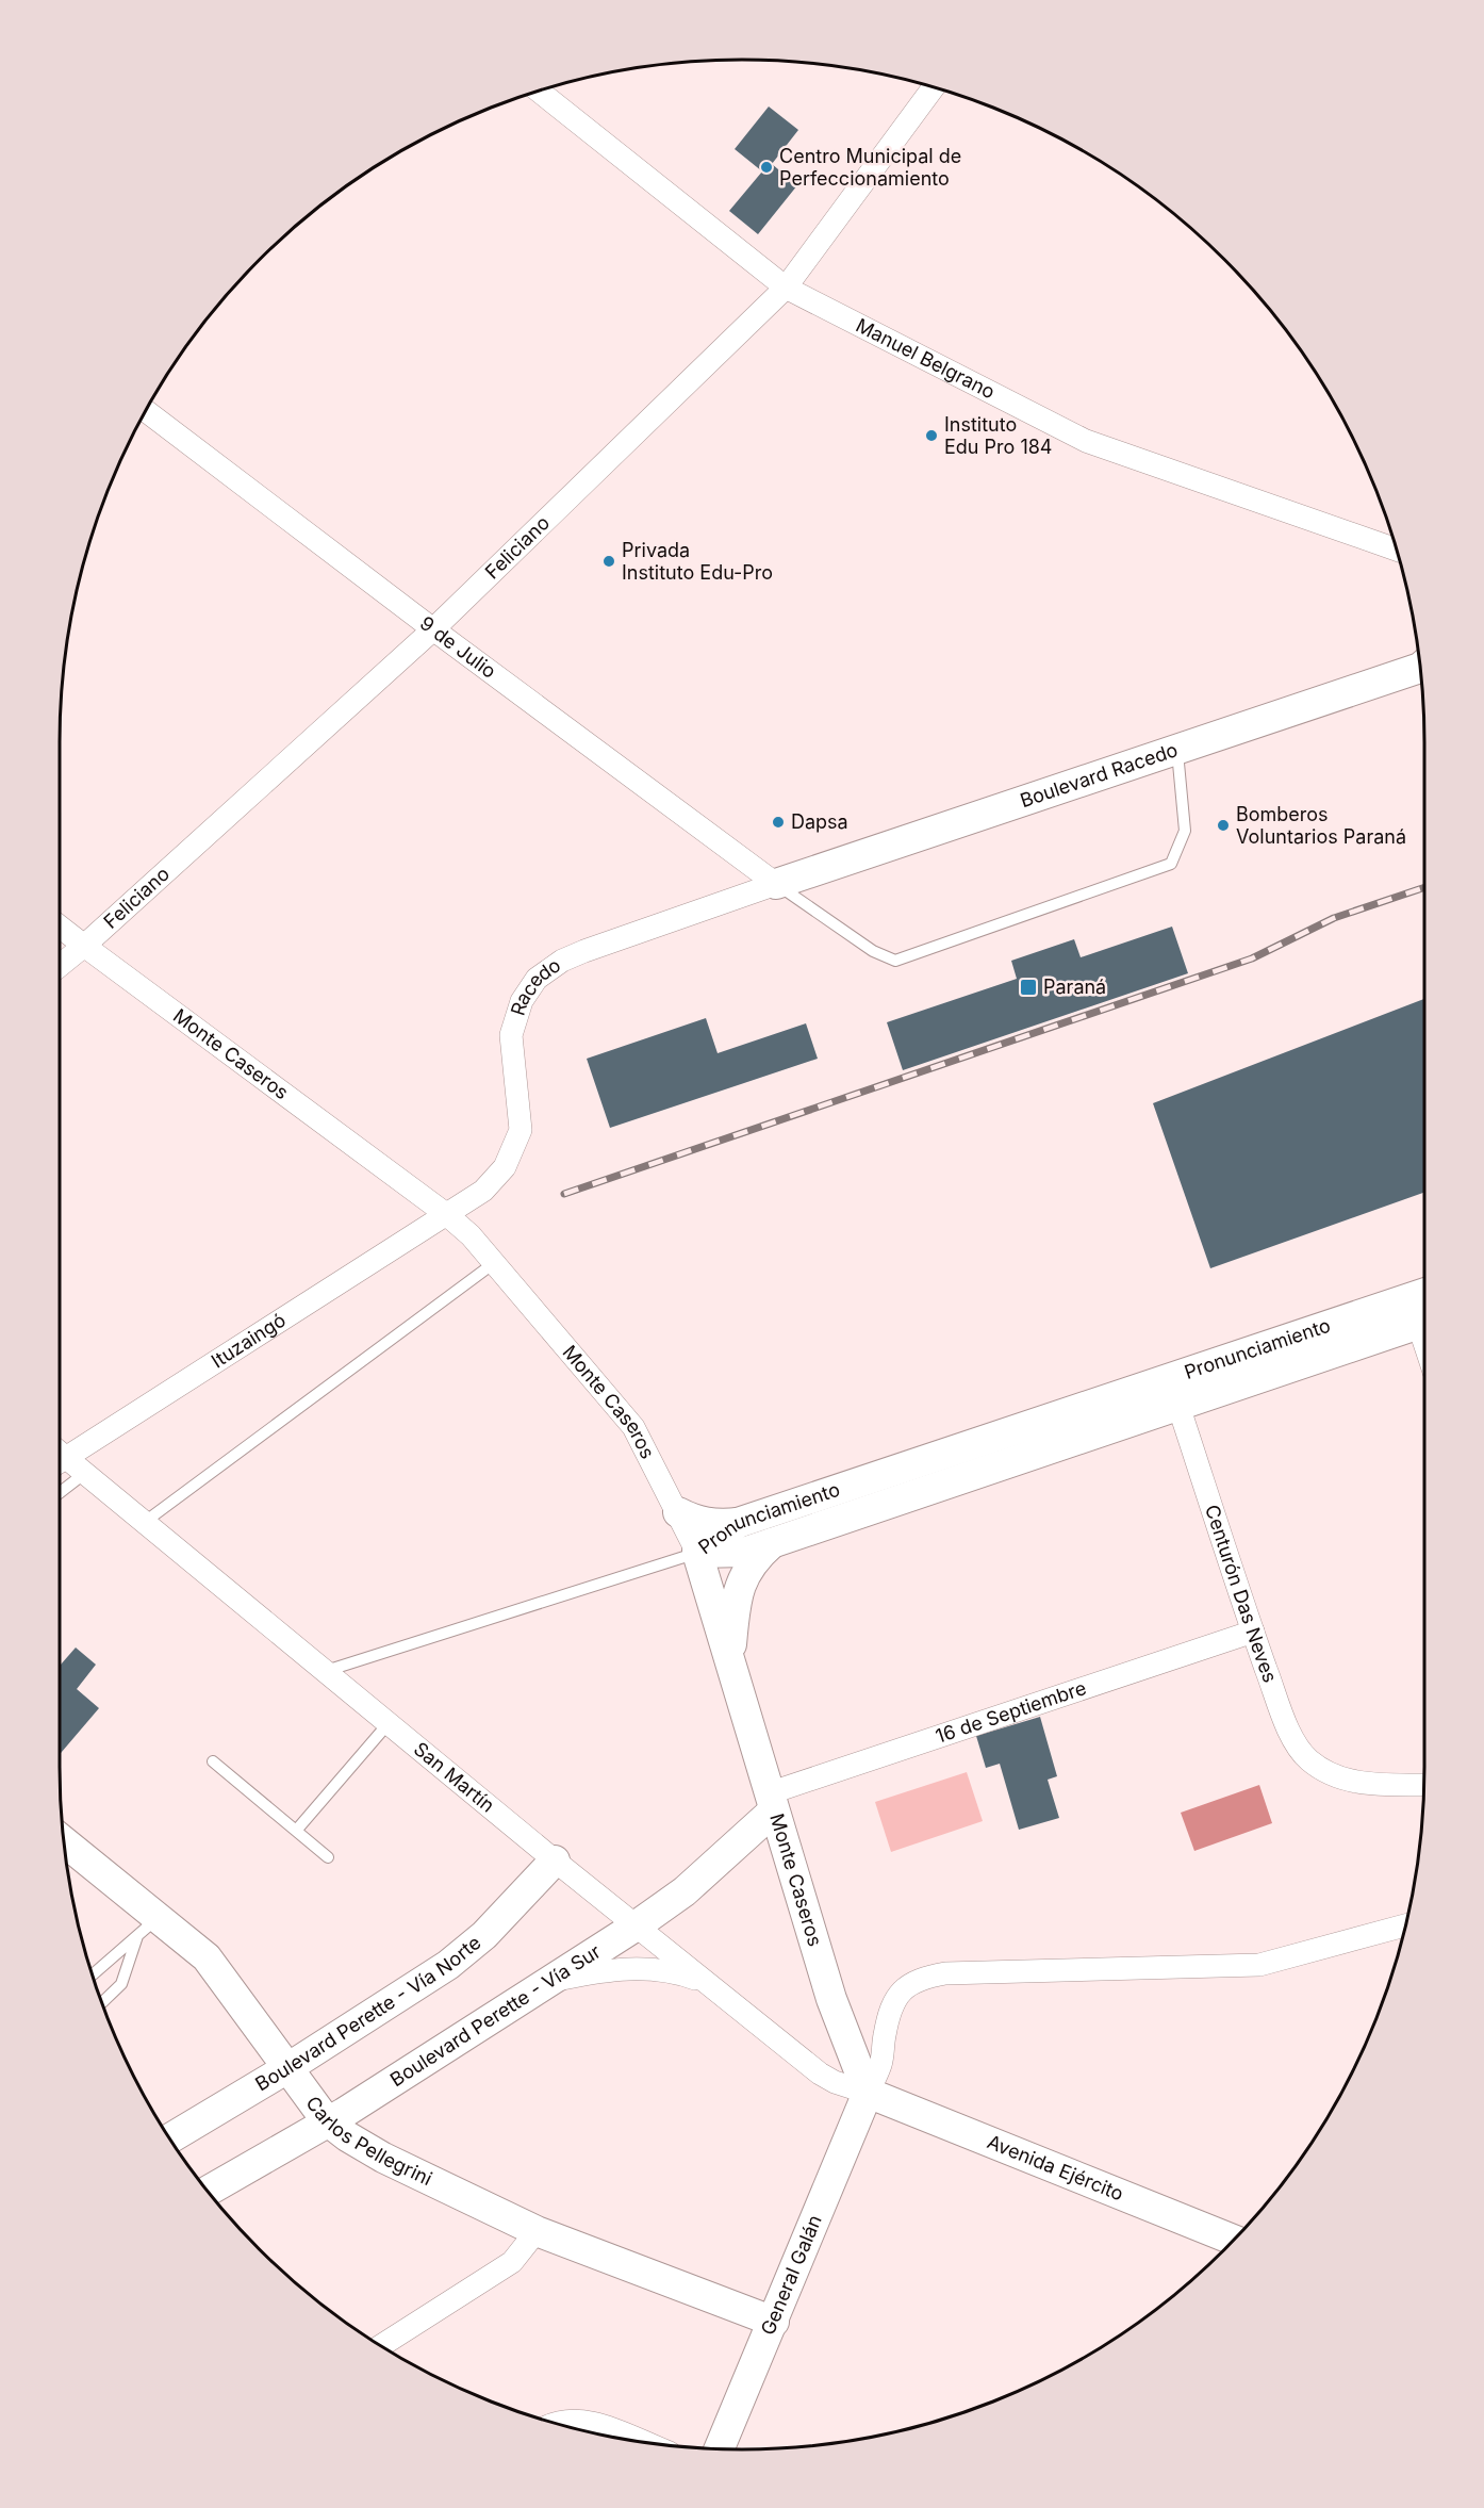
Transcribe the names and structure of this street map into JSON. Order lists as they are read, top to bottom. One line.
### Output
{"streets":{"street":["Manuel Belgrano","Feliciano","9 de Julio","Boulevard Racedo","Racedo","Monte Caseros","Ituzaingó","Pronunciamiento","Centurón Das Neves","16 de Septiembre","San Martín","Boulevard Perette - Vía Norte","Boulevard Perette - Vía Sur","Carlos Pellegrini","Avenida Ejército","General Galán"]},"crossings":[["Manuel Belgrano","Feliciano"],["Feliciano","9 de Julio"],["Feliciano","Monte Caseros"],["9 de Julio","Boulevard Racedo"],["9 de Julio","Racedo"],["Boulevard Racedo","Racedo"],["Racedo","Monte Caseros"],["Racedo","Ituzaingó"],["Monte Caseros","Ituzaingó"],["Monte Caseros","Pronunciamiento"],["Monte Caseros","16 de Septiembre"],["Monte Caseros","San Martín"],["Monte Caseros","Boulevard Perette - Vía Sur"],["Monte Caseros","Avenida Ejército"],["Monte Caseros","General Galán"],["Pronunciamiento","Centurón Das Neves"],["Centurón Das Neves","16 de Septiembre"],["16 de Septiembre","Boulevard Perette - Vía Sur"],["San Martín","Boulevard Perette - Vía Norte"],["San Martín","Boulevard Perette - Vía Sur"],["San Martín","Avenida Ejército"],["San Martín","General Galán"],["Boulevard Perette - Vía Norte","Carlos Pellegrini"],["Boulevard Perette - Vía Sur","Carlos Pellegrini"],["Carlos Pellegrini","General Galán"],["Avenida Ejército","General Galán"]],"places":{"other":["Centro Municipal de Perfeccionamiento","Instituto Edu Pro 184","Privada Instituto Edu-Pro","Dapsa","Bomberos Voluntarios Paraná"],"transit":["Paraná"]}}
